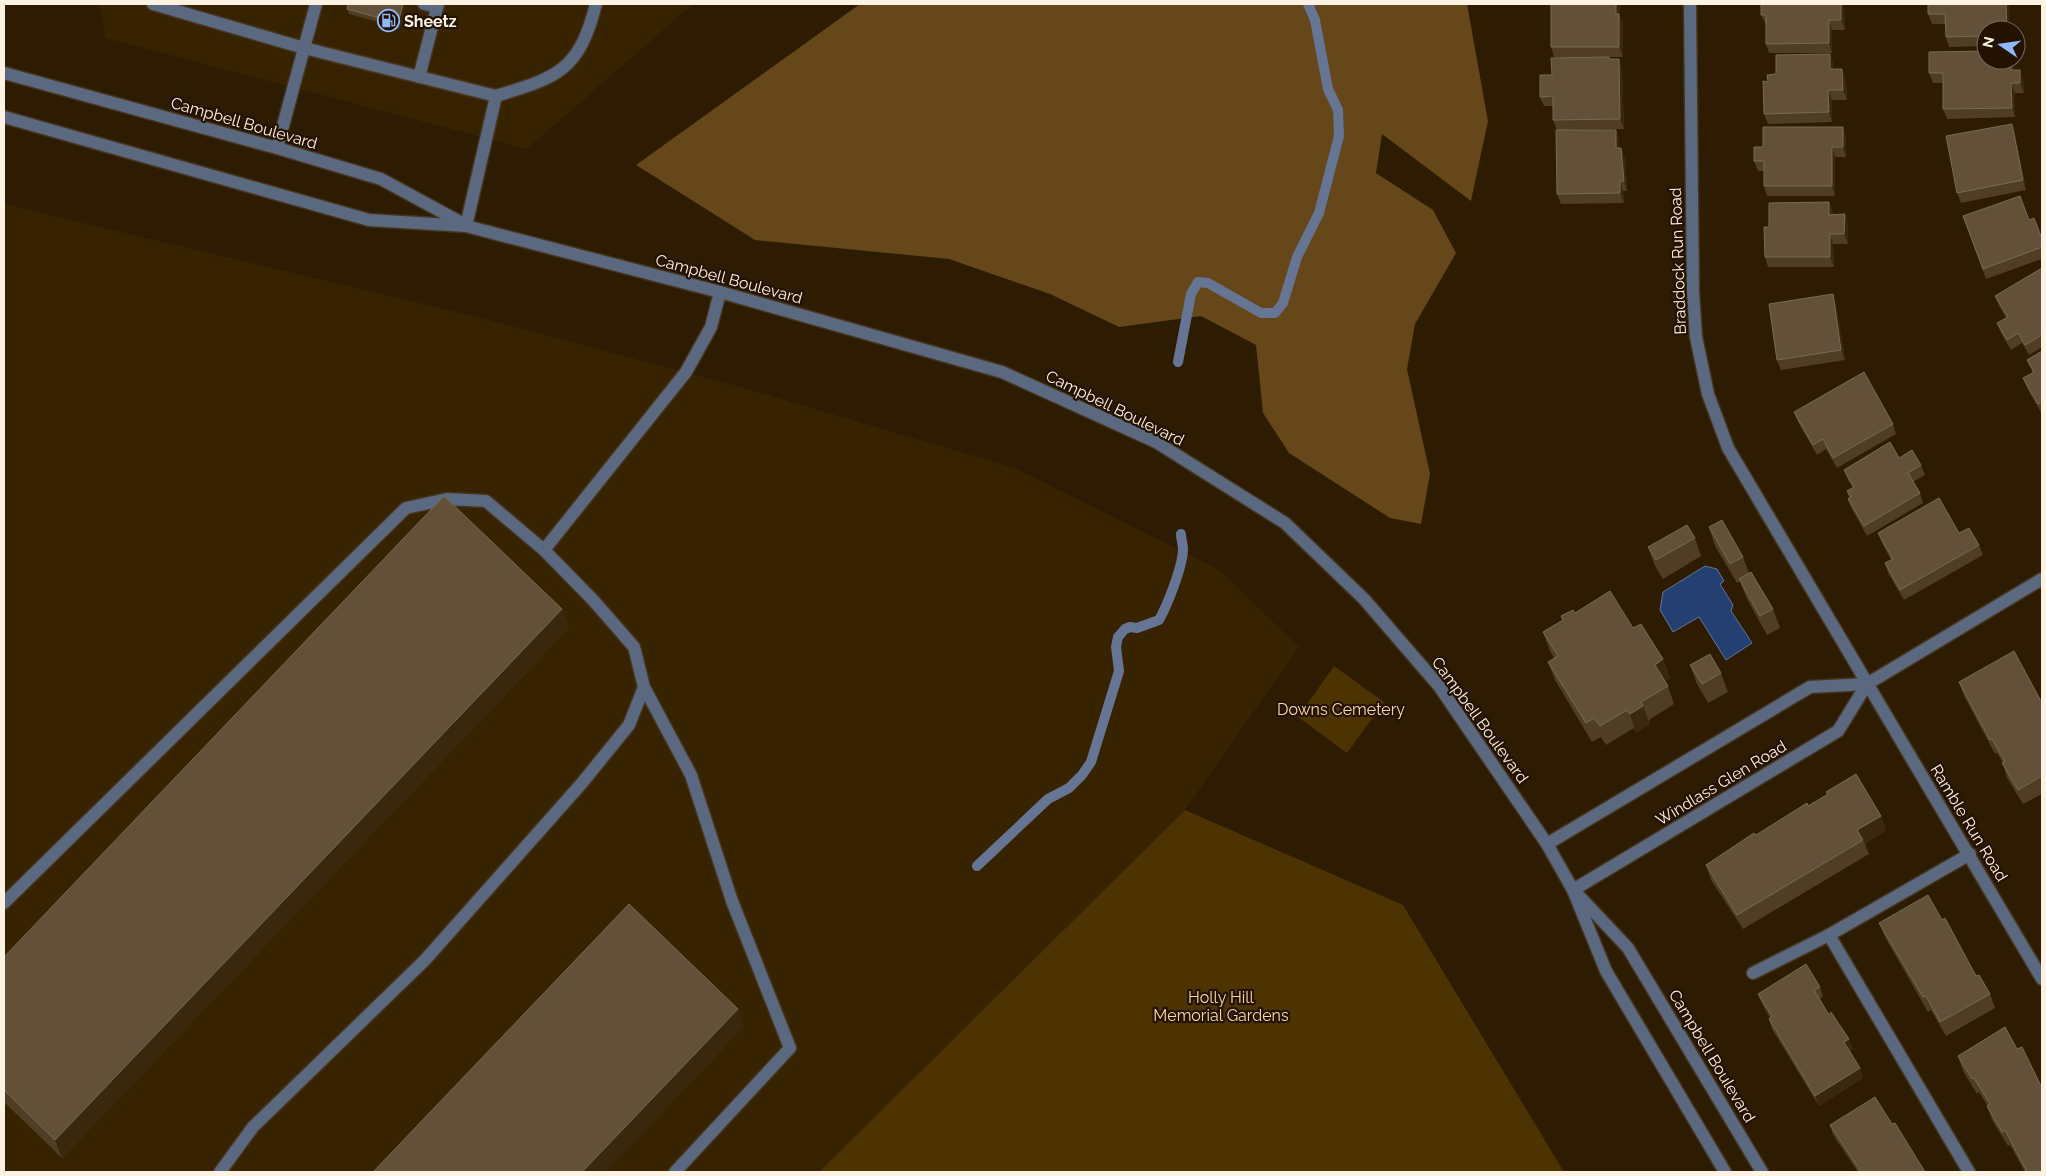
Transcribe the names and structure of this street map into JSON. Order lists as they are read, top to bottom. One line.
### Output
{"streets":{"street":["Campbell Boulevard","Braddock Run Road","Windlass Glen Road","Ramble Run Road"]},"crossings":[["Campbell Boulevard","Windlass Glen Road"],["Braddock Run Road","Windlass Glen Road"],["Braddock Run Road","Ramble Run Road"],["Windlass Glen Road","Ramble Run Road"]],"parks":["Downs Cemetery","Holly Hill Memorial Gardens"],"places":{"fuel station":["Sheetz"]},"north":"left"}
